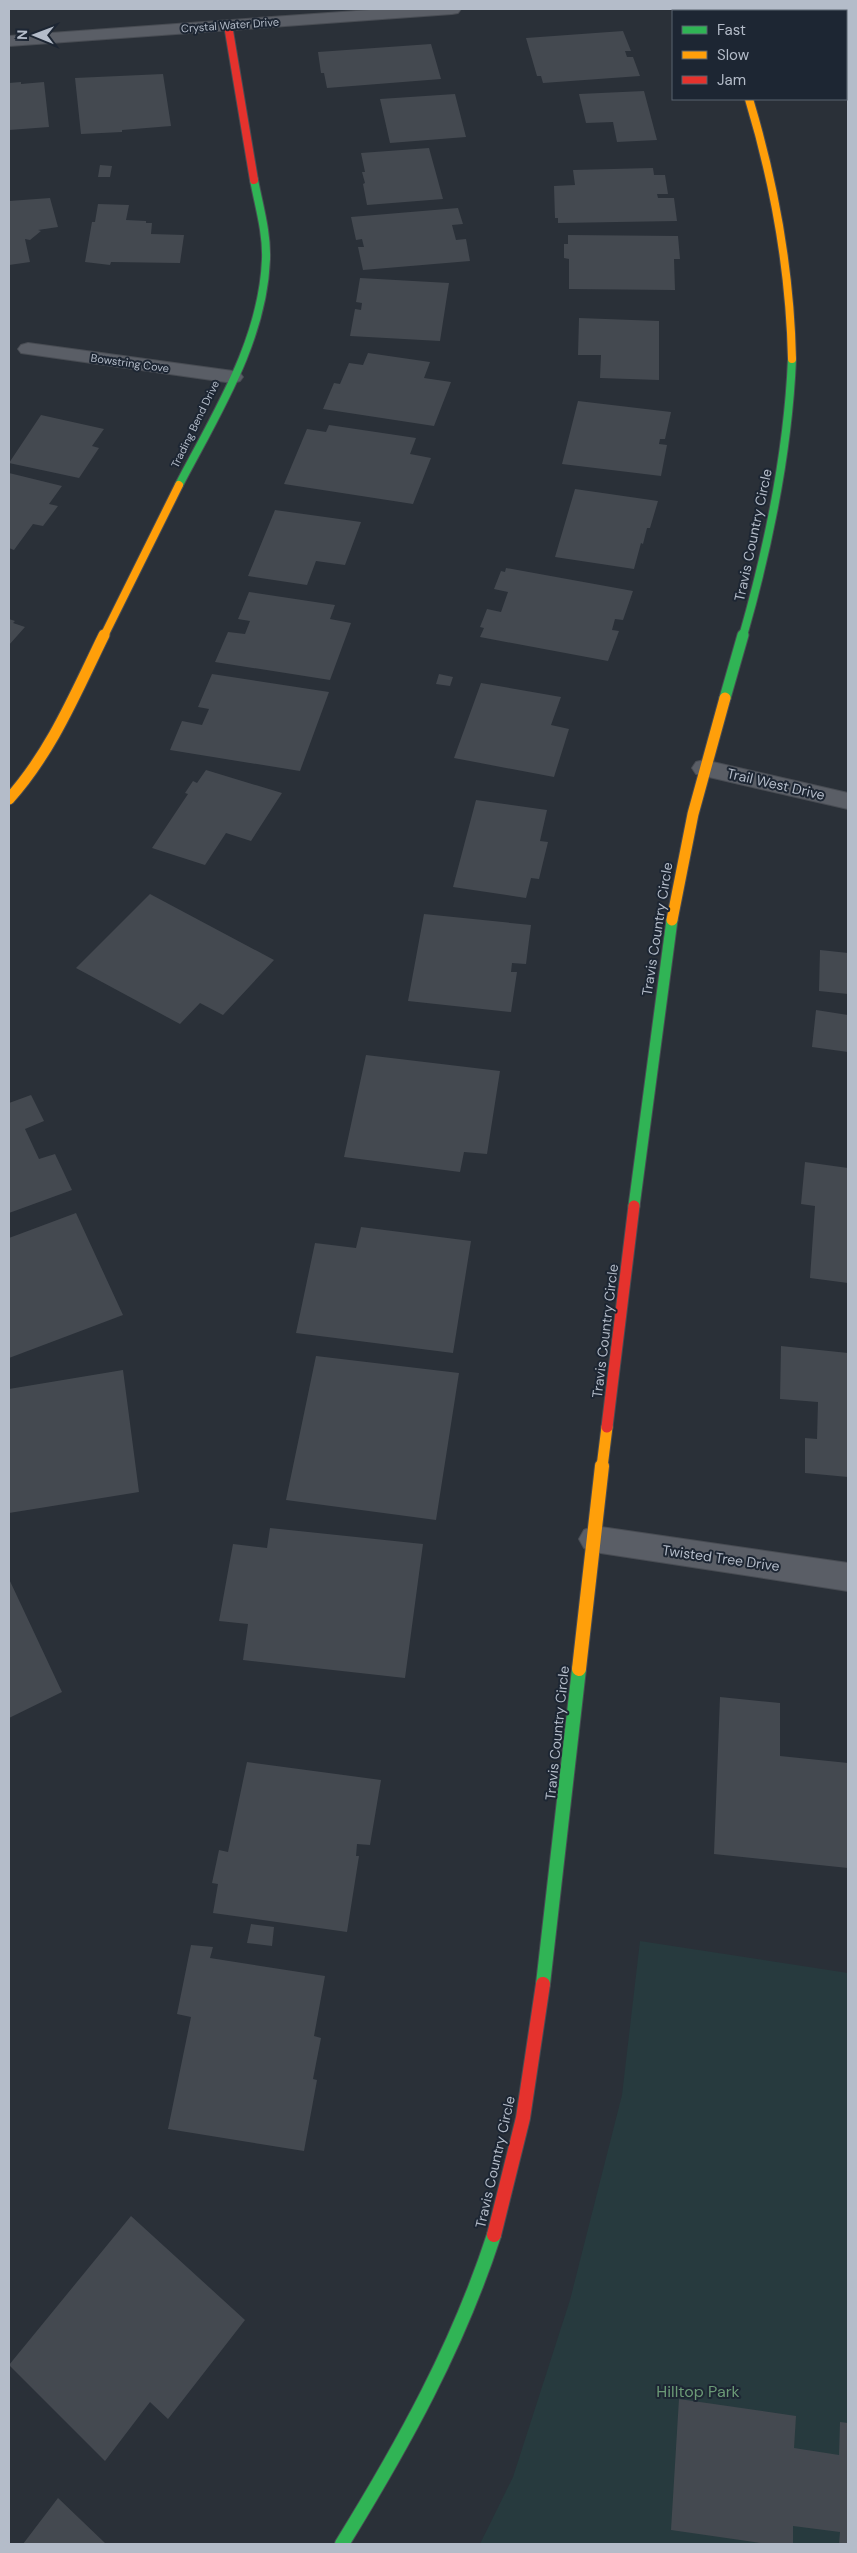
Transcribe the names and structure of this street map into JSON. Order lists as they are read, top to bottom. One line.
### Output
{"streets":{"street":["Crystal Water Drive","Bowstring Cove","Trading Bend Drive","Travis Country Circle","Trail West Drive","Twisted Tree Drive"]},"crossings":[["Crystal Water Drive","Trading Bend Drive"],["Bowstring Cove","Trading Bend Drive"],["Travis Country Circle","Trail West Drive"],["Travis Country Circle","Twisted Tree Drive"]],"parks":["Hilltop Park"],"legend":["Fast","Slow","Jam"],"north":"left"}
